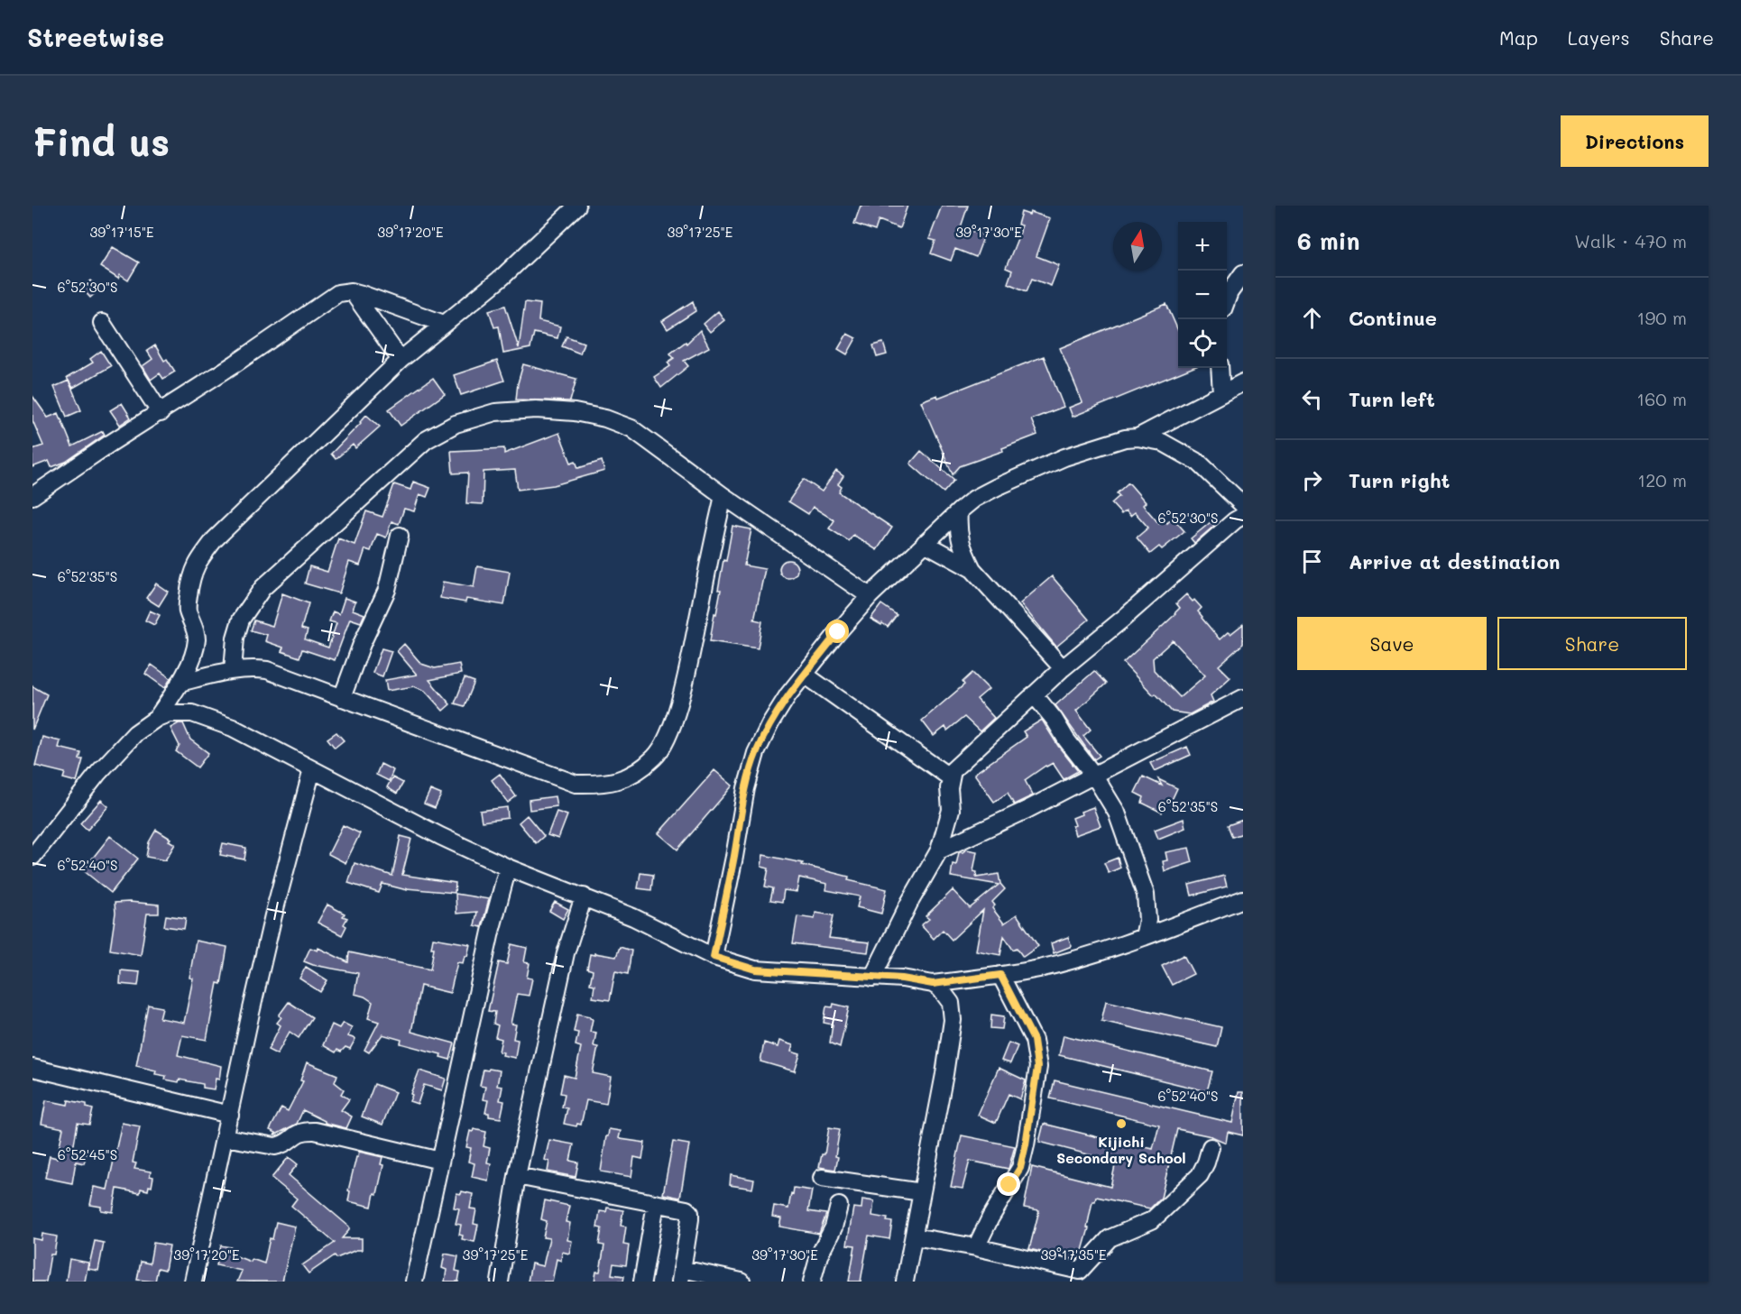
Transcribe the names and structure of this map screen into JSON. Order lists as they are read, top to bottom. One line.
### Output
{"places":["Kijichi Secondary School"],"north":"top","page":{"header":"Streetwise","nav":["Map","Layers","Share"],"buttons":["Directions",["Save","Share"]],"title":"Find us","heading":["6 min","Walk · 470 m"],"map_buttons":["+","−"],"list":[["Continue","190 m"],["Turn left","160 m"],["Turn right","120 m"],"Arrive at destination"]},"coordinates":["39°17'15\"E","39°17'20\"E","39°17'25\"E","39°17'30\"E","6°52'30\"S","6°52'35\"S","6°52'40\"S","6°52'45\"S","39°17'35\"E"]}
